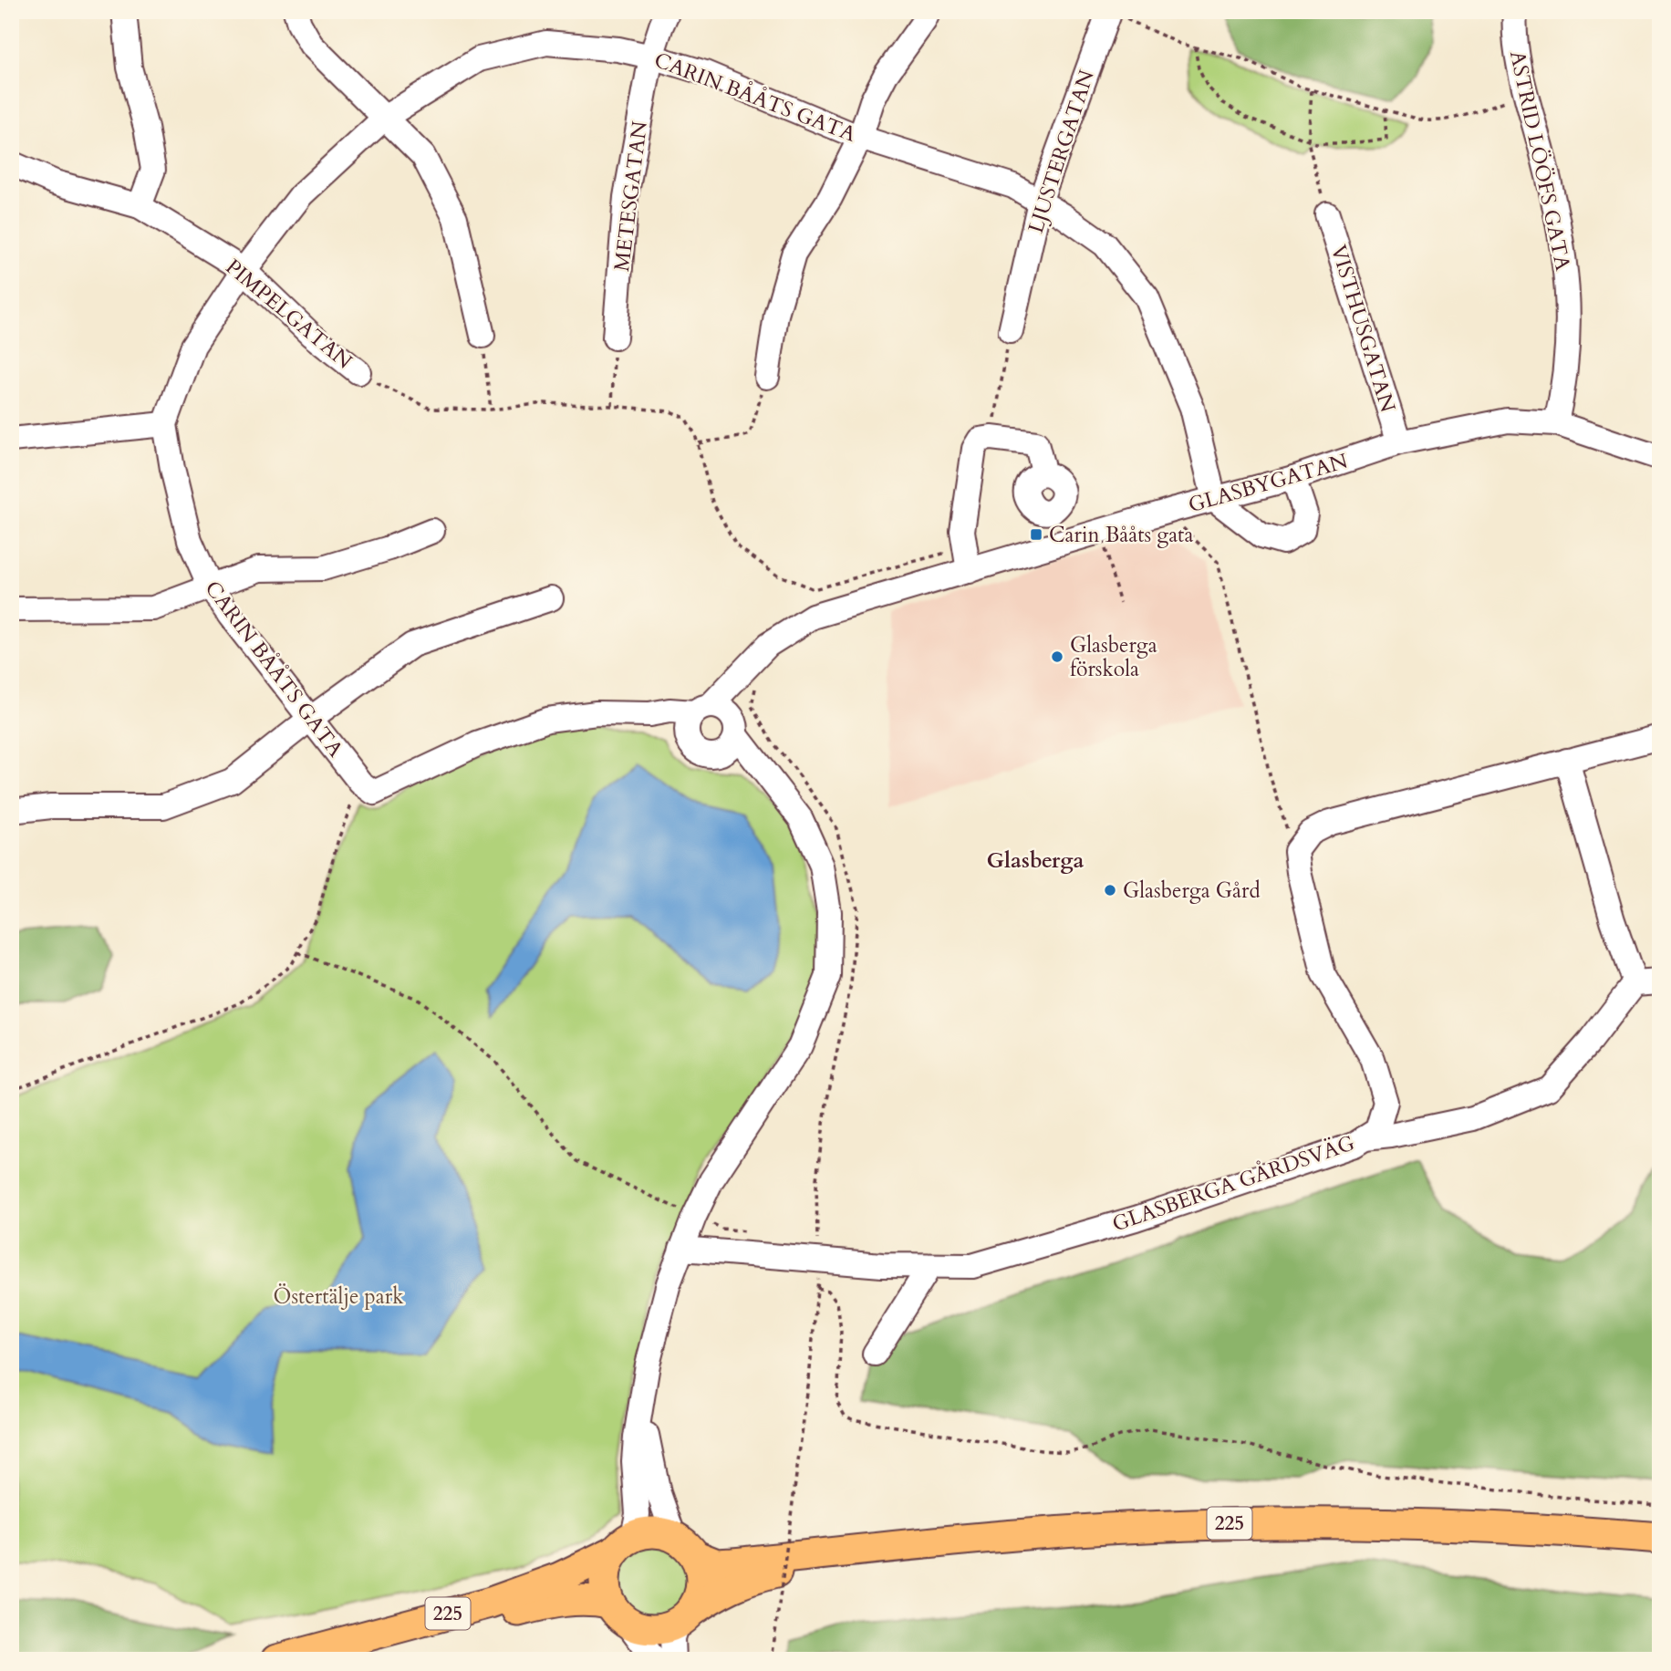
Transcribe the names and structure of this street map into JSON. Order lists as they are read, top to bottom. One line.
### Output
{"streets":{"main road":["225"],"street":["CARIN BÅÅTS GATA","LJUSTERGATAN","ASTRID LÖÖFS GATA","METESGATAN","PIMPELGATAN","VISTHUSGATAN","GLASBYGATAN","GLASBERGA GÅRDSVÄG"]},"crossings":[["CARIN BÅÅTS GATA","LJUSTERGATAN"],["CARIN BÅÅTS GATA","METESGATAN"],["CARIN BÅÅTS GATA","PIMPELGATAN"],["CARIN BÅÅTS GATA","GLASBYGATAN"],["ASTRID LÖÖFS GATA","GLASBYGATAN"],["VISTHUSGATAN","GLASBYGATAN"]],"districts":["Glasberga"],"parks":["Östertälje park"],"places":{"transit":["Carin Bååts gata"],"other":["Glasberga förskola","Glasberga Gård"]}}
